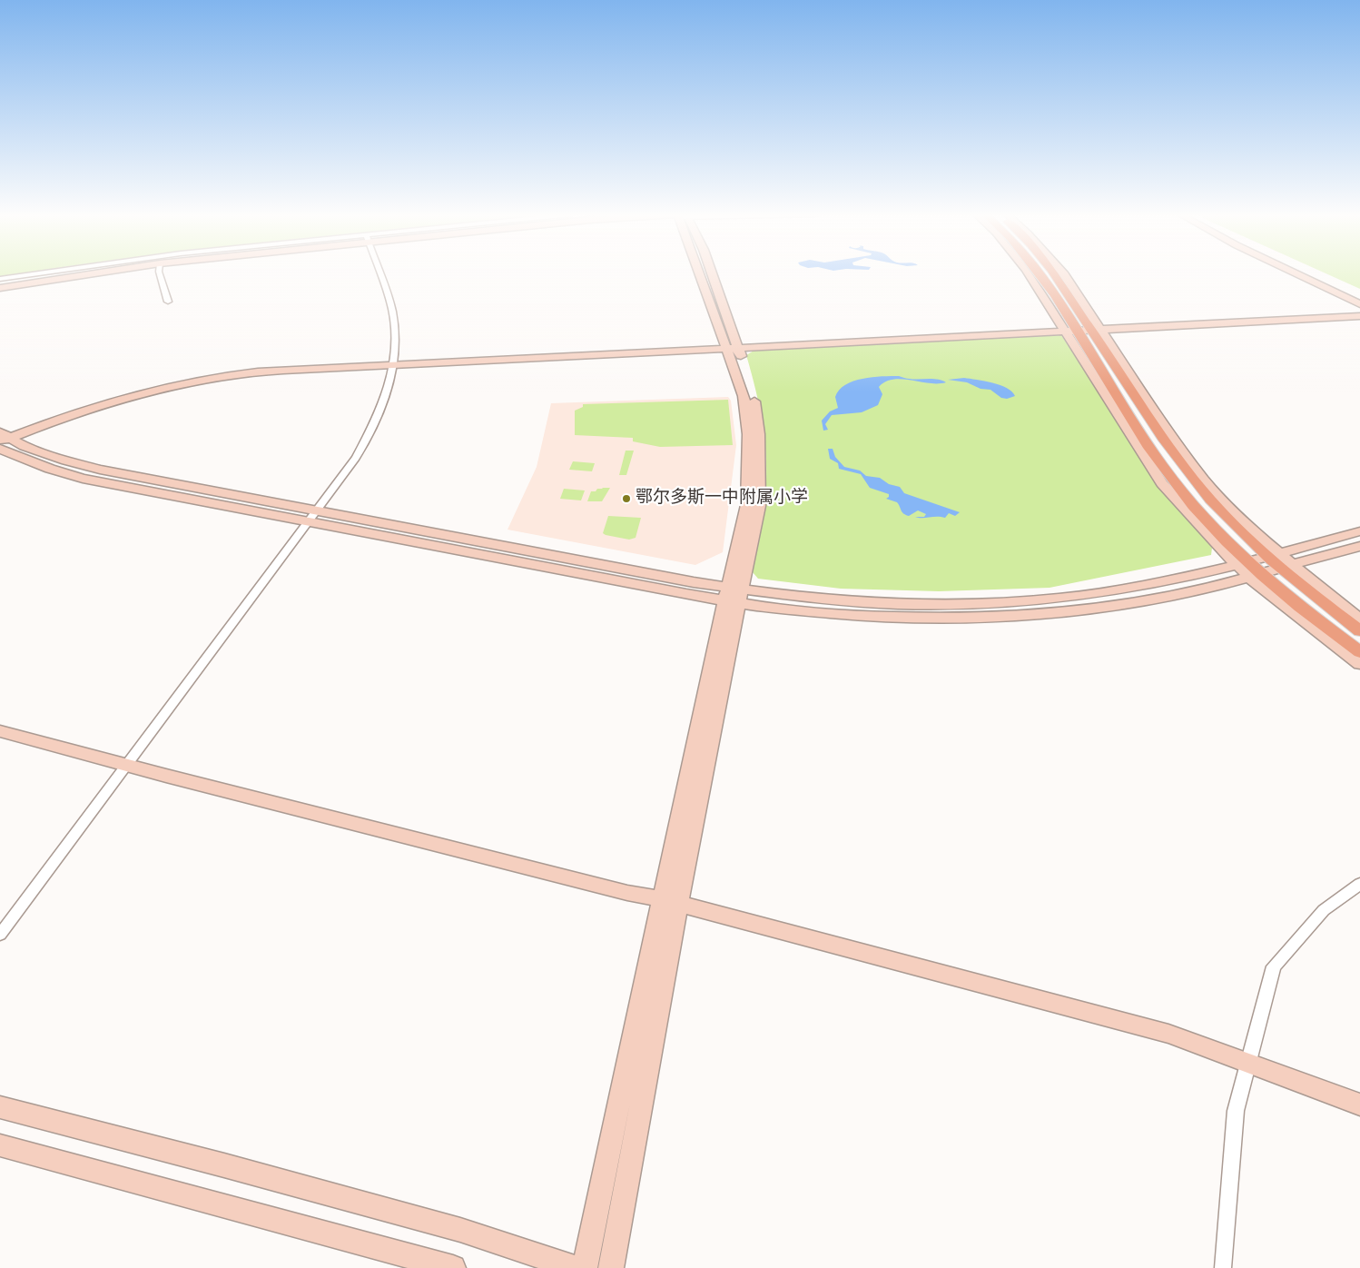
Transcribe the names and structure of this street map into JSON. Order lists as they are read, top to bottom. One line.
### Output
{"places":["鄂尔多斯一中附属小学"]}
